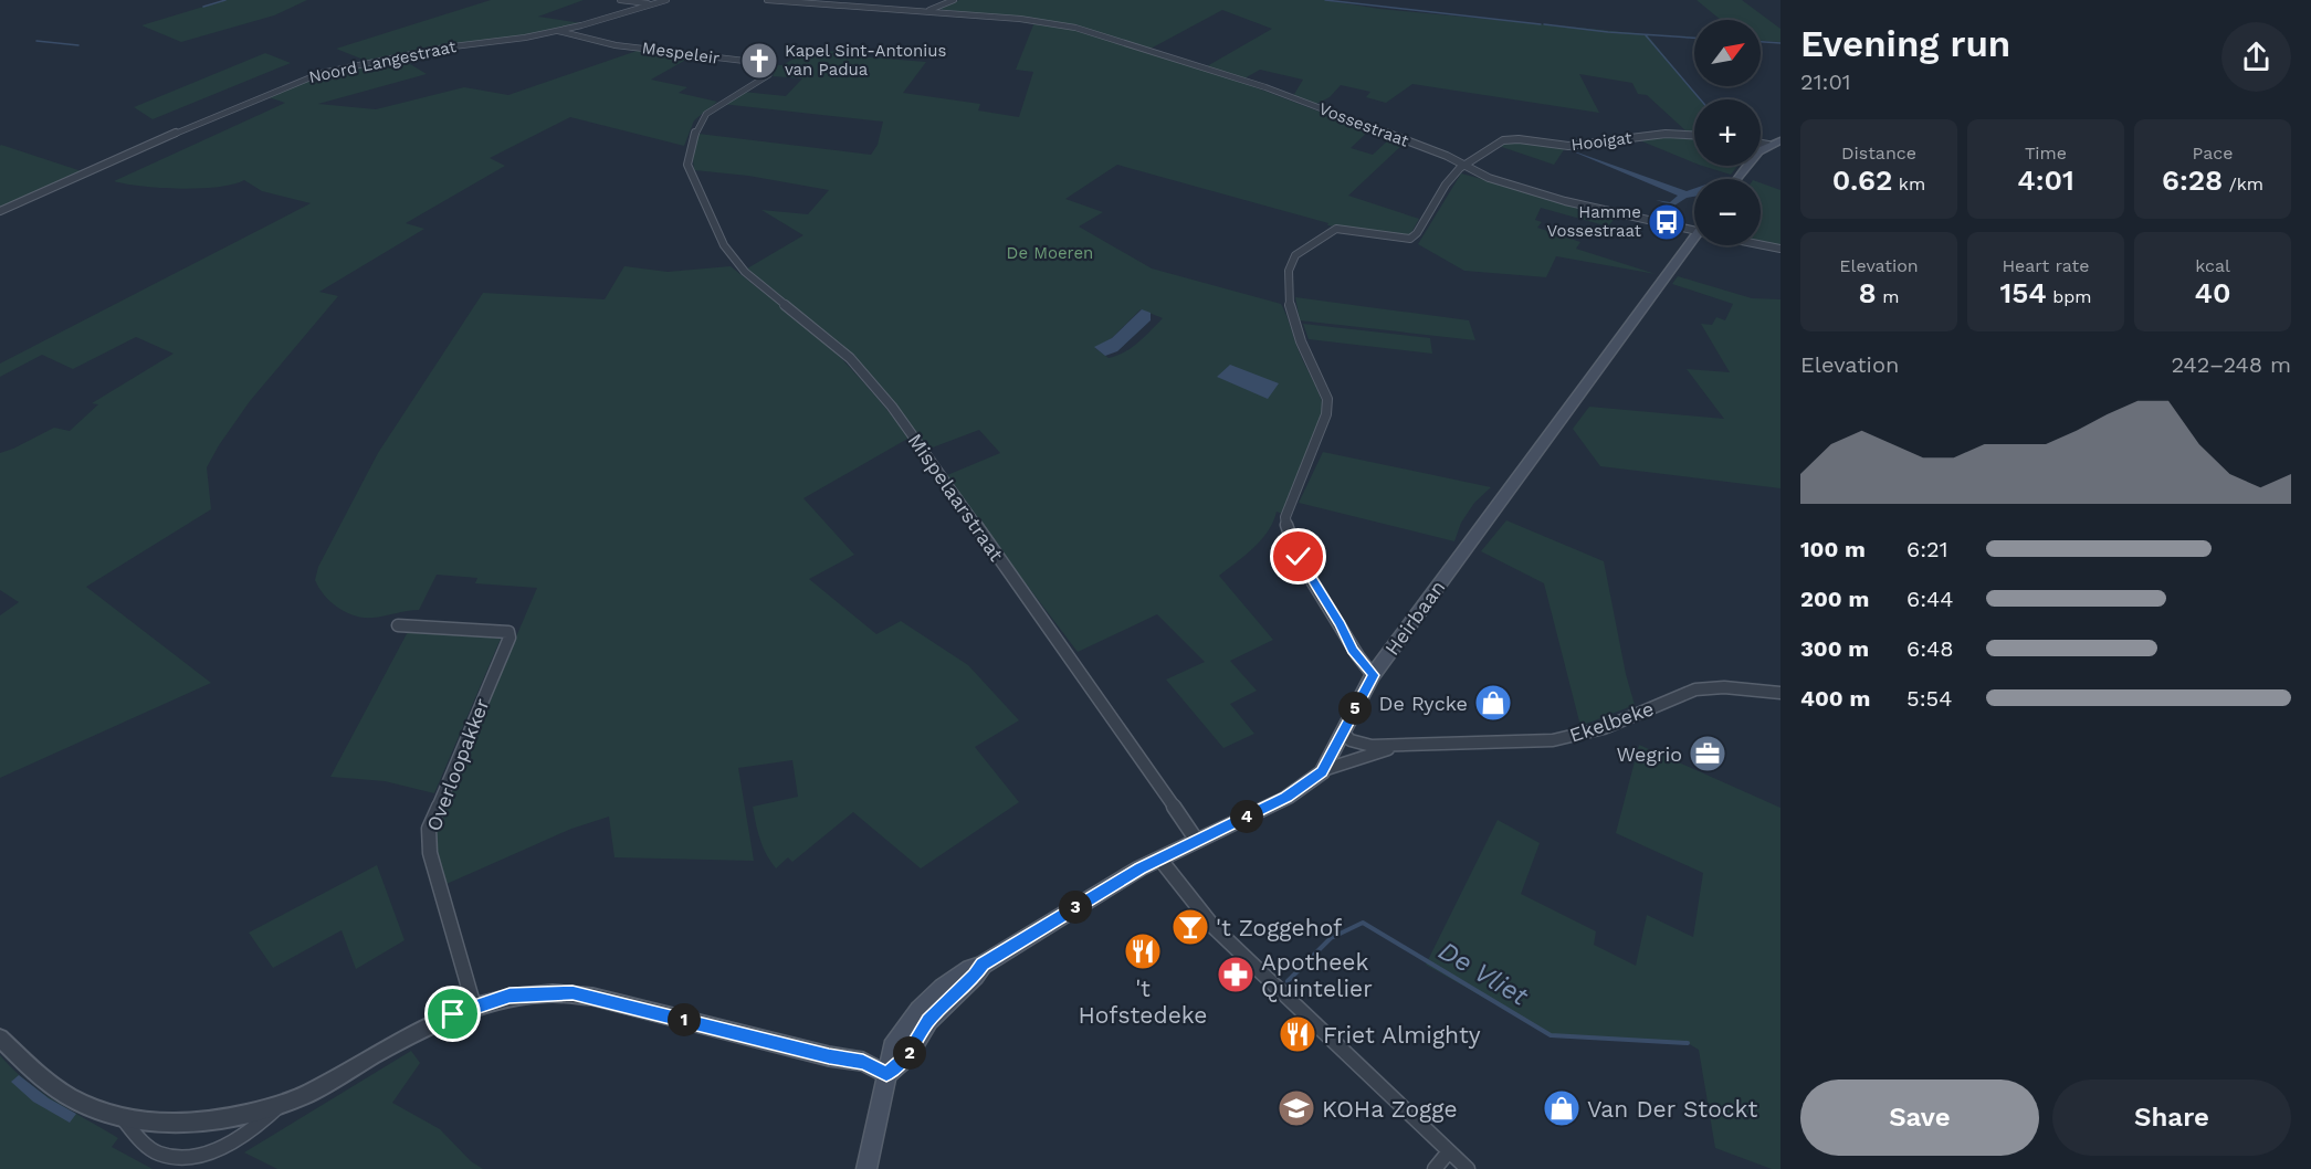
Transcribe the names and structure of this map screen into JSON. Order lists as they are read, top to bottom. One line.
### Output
{"streets":{"main road":["Heirbaan"],"street":["Mespeleir","Noord Langestraat","Vossestraat","Hooigat","Mispelaarstraat","Ekelbeke","Overloopakker"]},"crossings":[["Mespeleir","Noord Langestraat"],["Mespeleir","Mispelaarstraat"],["Vossestraat","Hooigat"],["Mispelaarstraat","Heirbaan"],["Heirbaan","Ekelbeke"]],"water":["De Vliet"],"parks":["De Moeren"],"places":{"church":["Kapel Sint-Antonius van Padua"],"bus stop":["Hamme Vossestraat"],"shop":["De Rycke","Van Der Stockt"],"office":["Wegrio"],"bar":["'t Zoggehof"],"restaurant":["'t Hofstedeke","Friet Almighty"],"pharmacy":["Apotheek Quintelier"],"school or university":["KOHa Zogge"]},"north":"top right","page":{"heading":["Evening run","21:01"],"map_buttons":["+","−"],"stats":[["Distance","0.62 km"],["Time","4:01"],["Pace","6:28 /km"],["Elevation","8 m"],["Heart rate","154 bpm"],["kcal","40"]],"chart":["Elevation","242–248 m"],"list":[{"name":"100 m","note":"6:21"},{"name":"200 m","note":"6:44"},{"name":"300 m","note":"6:48"},{"name":"400 m","note":"5:54"}],"pins":["5","4","3","1","2"],"buttons":["Save","Share"]}}
